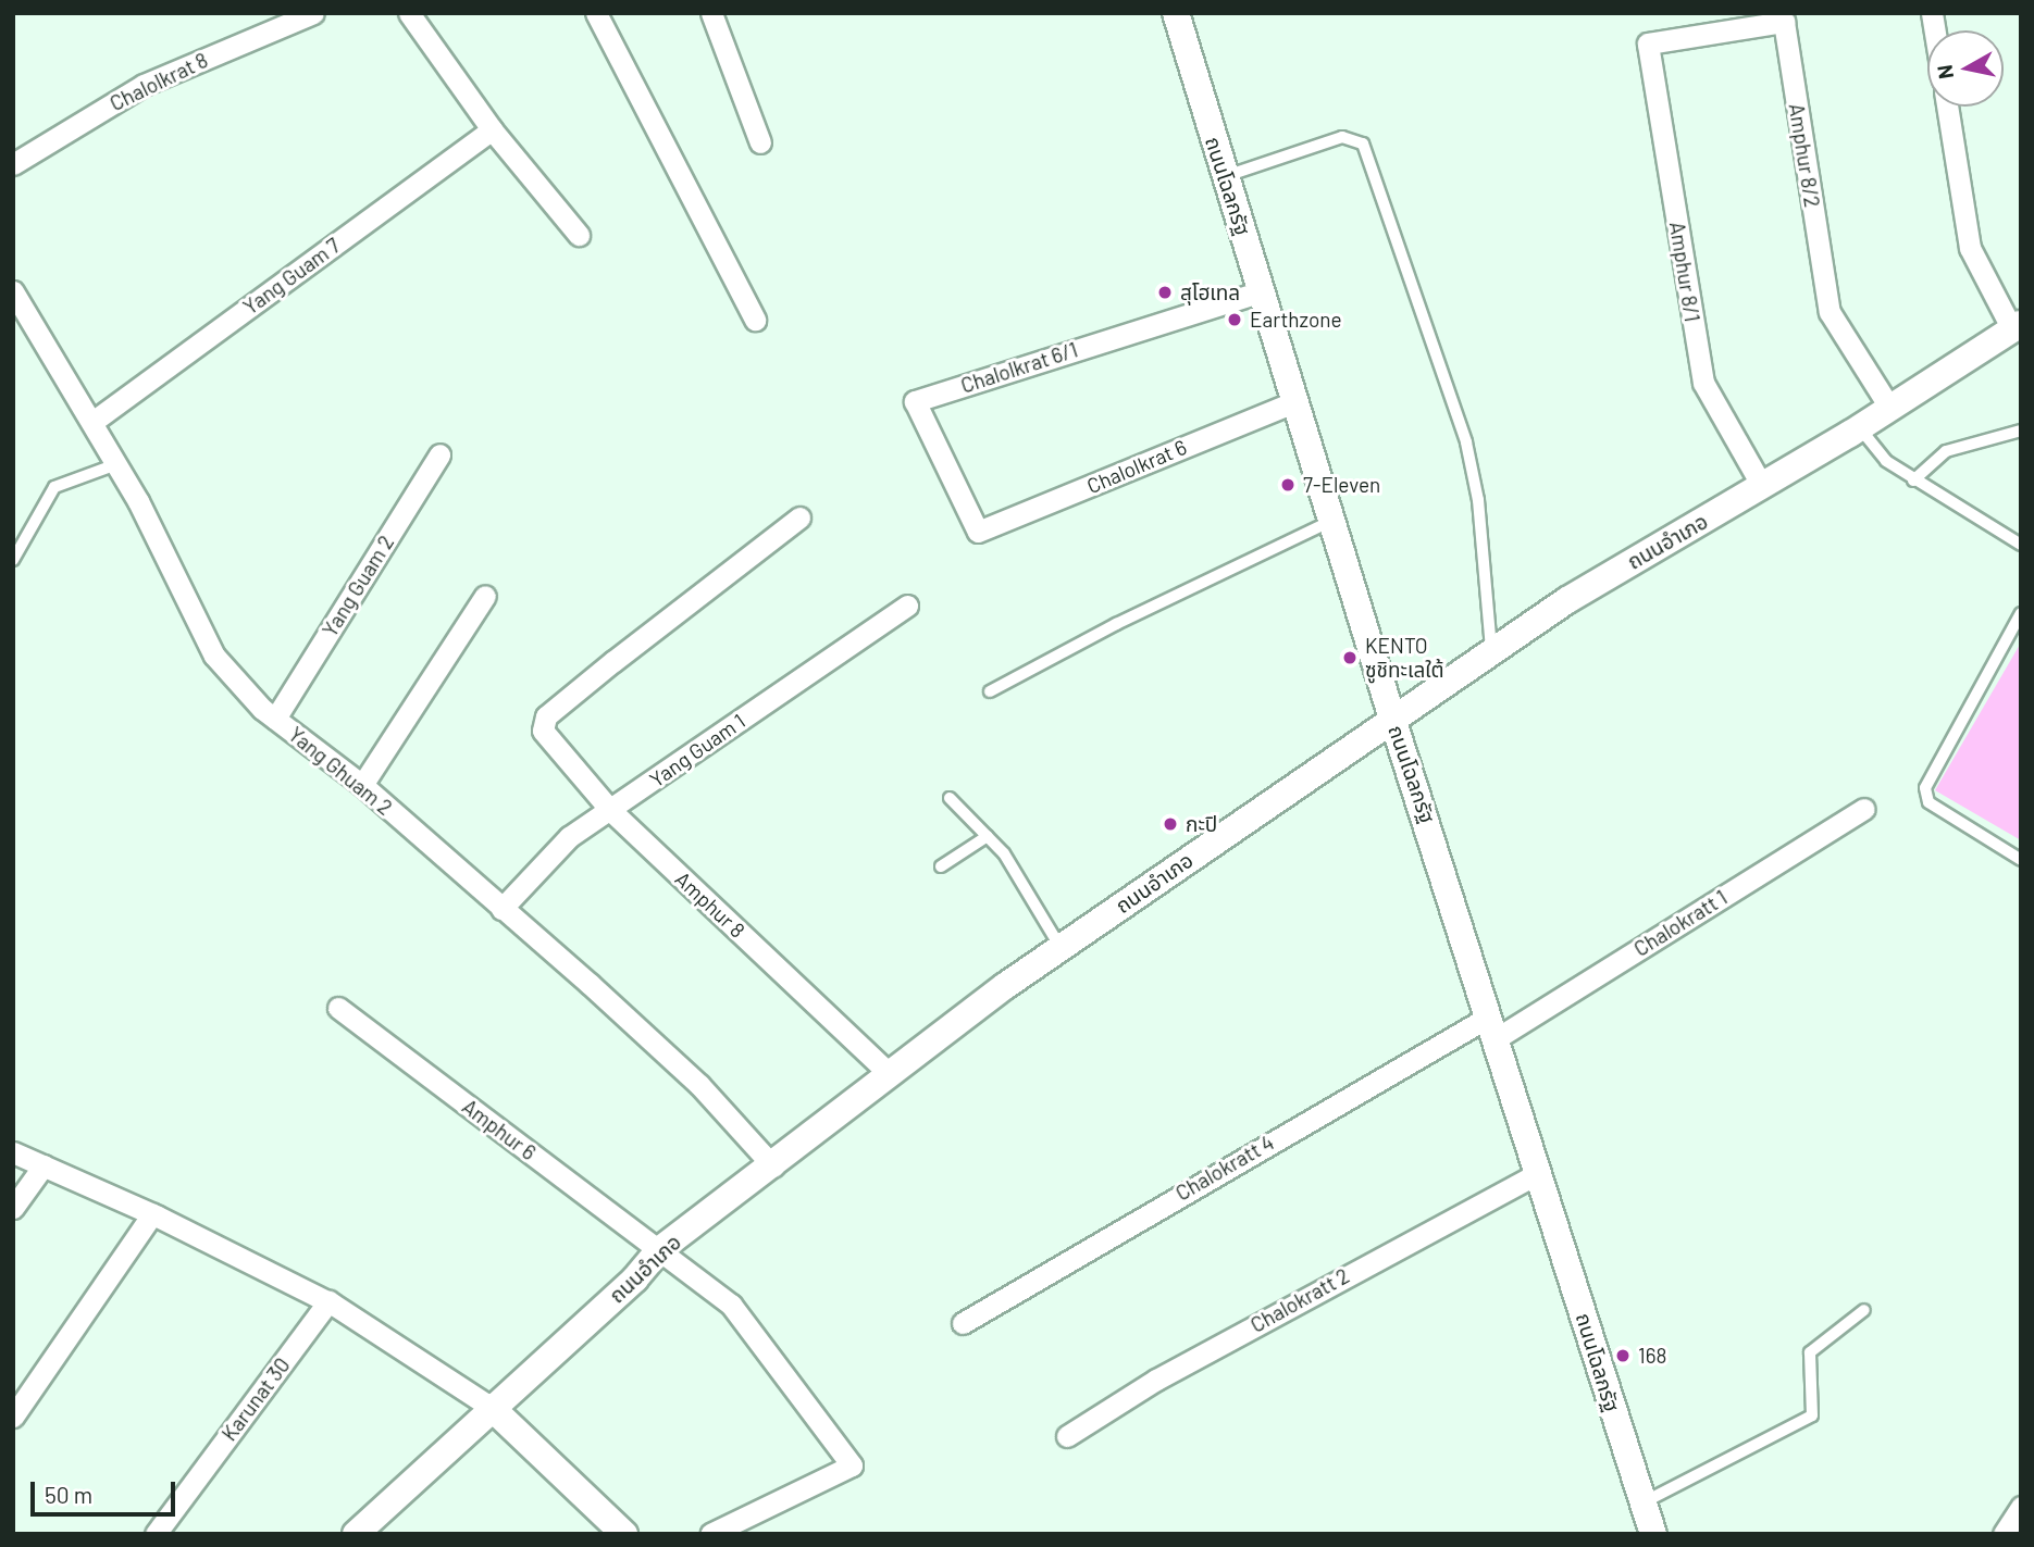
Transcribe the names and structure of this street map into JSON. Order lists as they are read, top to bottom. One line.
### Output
{"streets":{"street":["Chalolkrat 8","Amphur 8/2","ถนนโฉลกรัฐ","Amphur 8/1","Yang Guam 7","Chalolkrat 6/1","Chalolkrat 6","ถนนอำเภอ","Yang Guam 2","Yang Guam 1","Yang Ghuam 2","Amphur 8","Chalokratt 1","Amphur 6","Chalokratt 4","Chalokratt 2","Karunat 30"]},"crossings":[["Amphur 8/2","Amphur 8/1"],["Amphur 8/2","ถนนอำเภอ"],["ถนนโฉลกรัฐ","Chalolkrat 6/1"],["ถนนโฉลกรัฐ","Chalolkrat 6"],["ถนนโฉลกรัฐ","ถนนอำเภอ"],["ถนนโฉลกรัฐ","Chalokratt 1"],["ถนนโฉลกรัฐ","Chalokratt 4"],["ถนนโฉลกรัฐ","Chalokratt 2"],["Amphur 8/1","ถนนอำเภอ"],["Yang Guam 7","Yang Ghuam 2"],["Chalolkrat 6/1","Chalolkrat 6"],["ถนนอำเภอ","Yang Ghuam 2"],["ถนนอำเภอ","Amphur 8"],["ถนนอำเภอ","Amphur 6"],["Yang Guam 2","Yang Ghuam 2"],["Yang Guam 1","Yang Ghuam 2"],["Yang Guam 1","Amphur 8"],["Chalokratt 1","Chalokratt 4"]],"places":["สุโฮเทล","Earthzone","7-Eleven","KENTO ซูชิทะเลใต้","กะปิ","168"],"scale_bar":"50 m","north":"left"}
